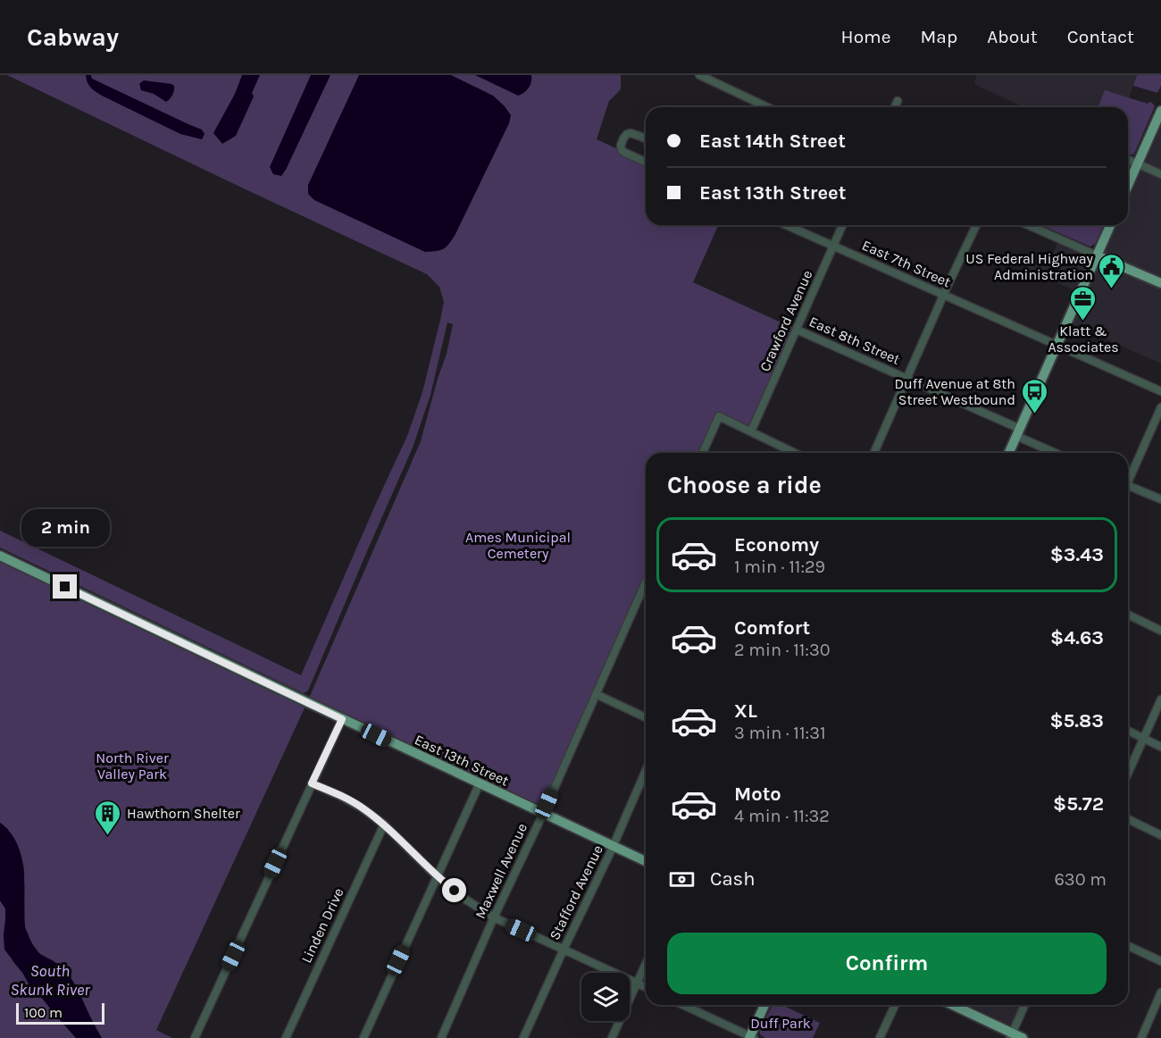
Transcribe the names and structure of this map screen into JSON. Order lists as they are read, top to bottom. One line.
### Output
{"streets":{"main road":["East 13th Street"],"street":["East 7th Street","Crawford Avenue","East 8th Street","Maxwell Avenue","Stafford Avenue","Linden Drive"]},"crossings":[["East 7th Street","Crawford Avenue"],["Crawford Avenue","East 8th Street"],["East 13th Street","Maxwell Avenue"],["East 13th Street","Stafford Avenue"]],"water":["South Skunk River"],"parks":["Ames Municipal Cemetery","North River Valley Park","Duff Park"],"places":{"public building":["US Federal Highway Administration"],"office":["Klatt & Associates"],"bus stop":["Duff Avenue at 8th Street Westbound"],"building":["Hawthorn Shelter"]},"scale_bar":"100 m","page":{"header":"Cabway","nav":["Home","Map","About","Contact"],"banner":["East 14th Street","East 13th Street"],"heading":"Choose a ride","bubble":"2 min","list":[{"name":"Economy","note":"1 min · 11:29","value":"$3.43"},{"name":"Comfort","note":"2 min · 11:30","value":"$4.63"},{"name":"XL","note":"3 min · 11:31","value":"$5.83"},{"name":"Moto","note":"4 min · 11:32","value":"$5.72"}],"pay":["Cash","630 m"],"buttons":"Confirm","scale":"100 m"}}
